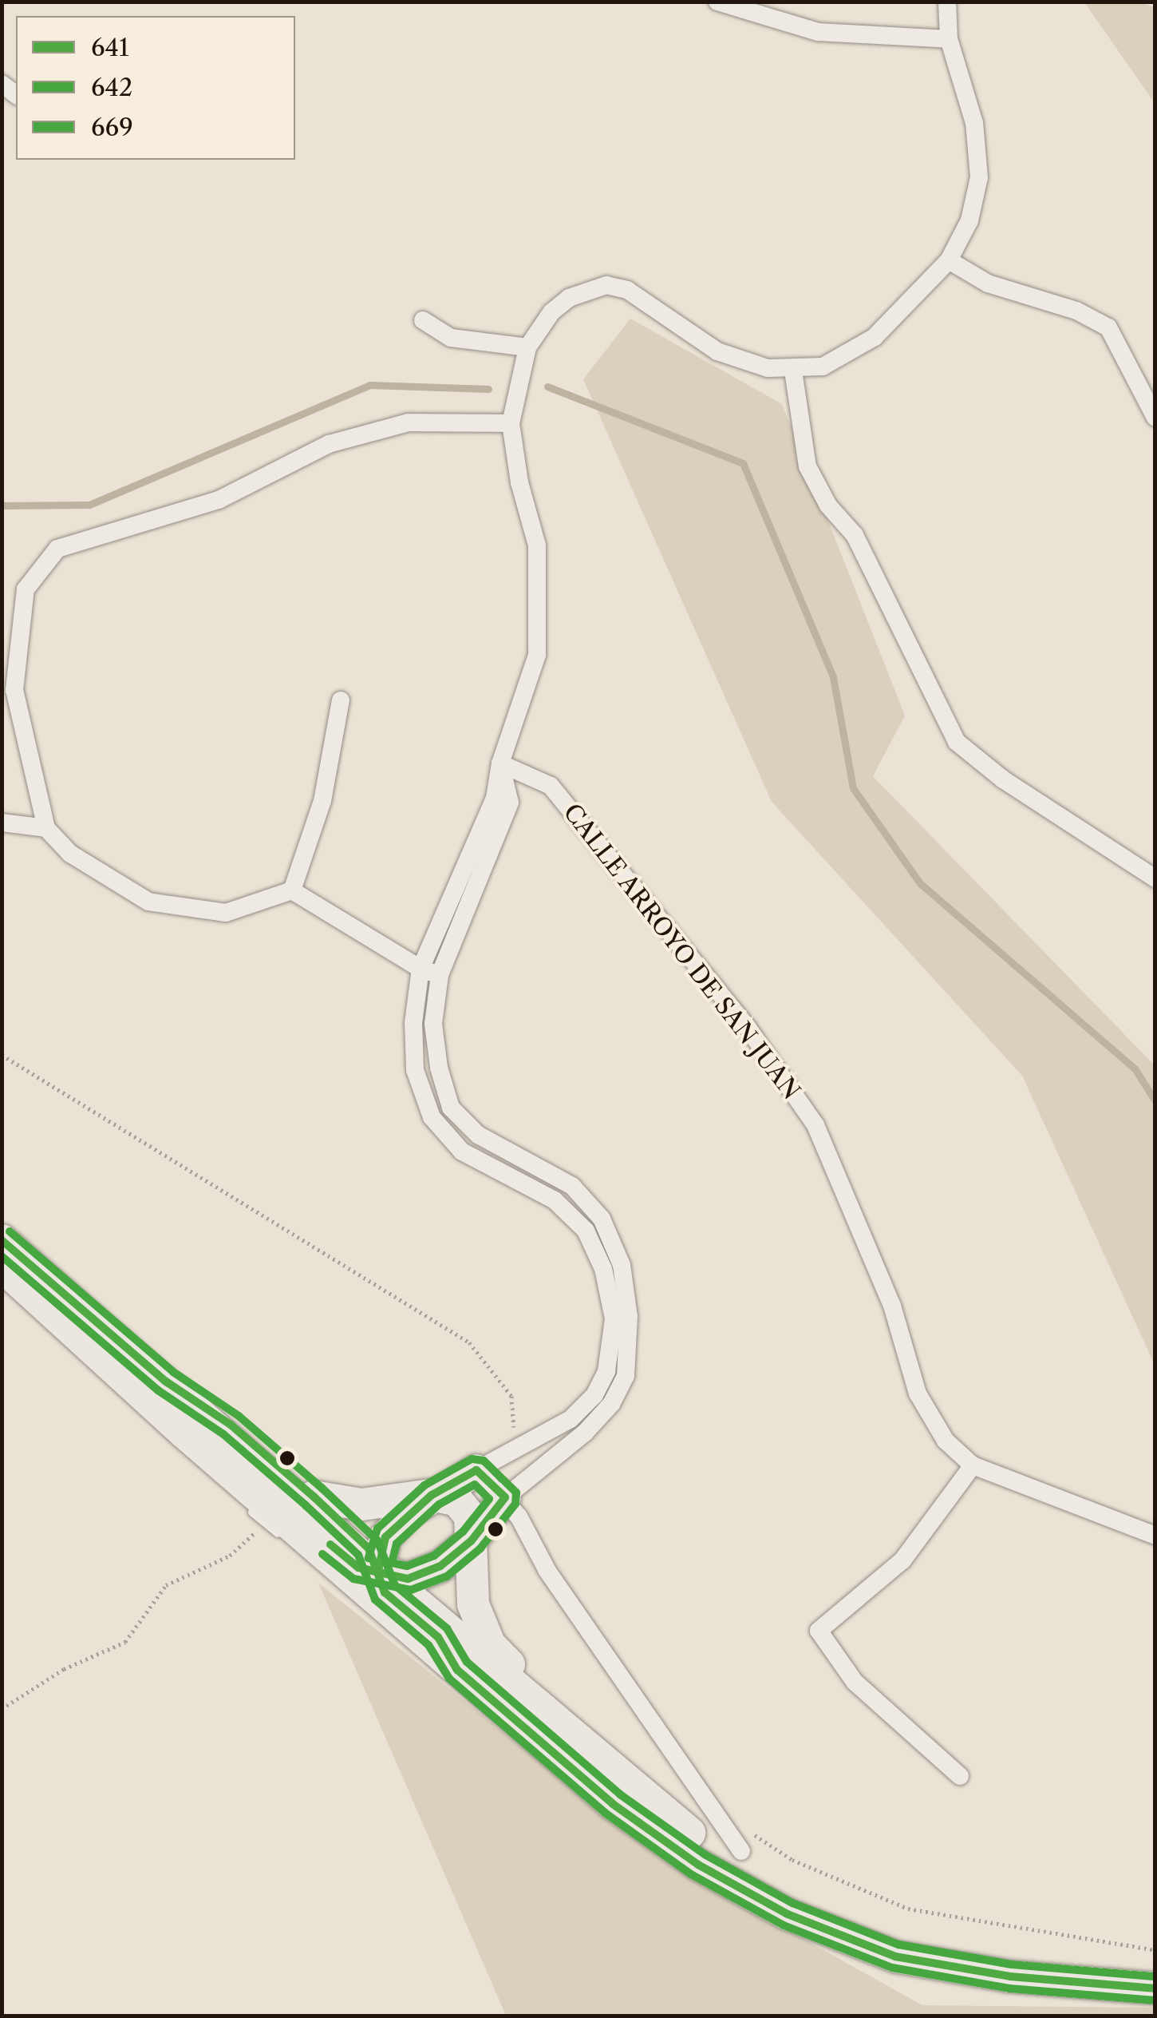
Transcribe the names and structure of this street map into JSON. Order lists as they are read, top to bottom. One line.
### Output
{"streets":{"street":["CALLE ARROYO DE SAN JUAN"]},"lines":["transit line 669","transit line 641","transit line 642"],"legend":["641","642","669"]}
